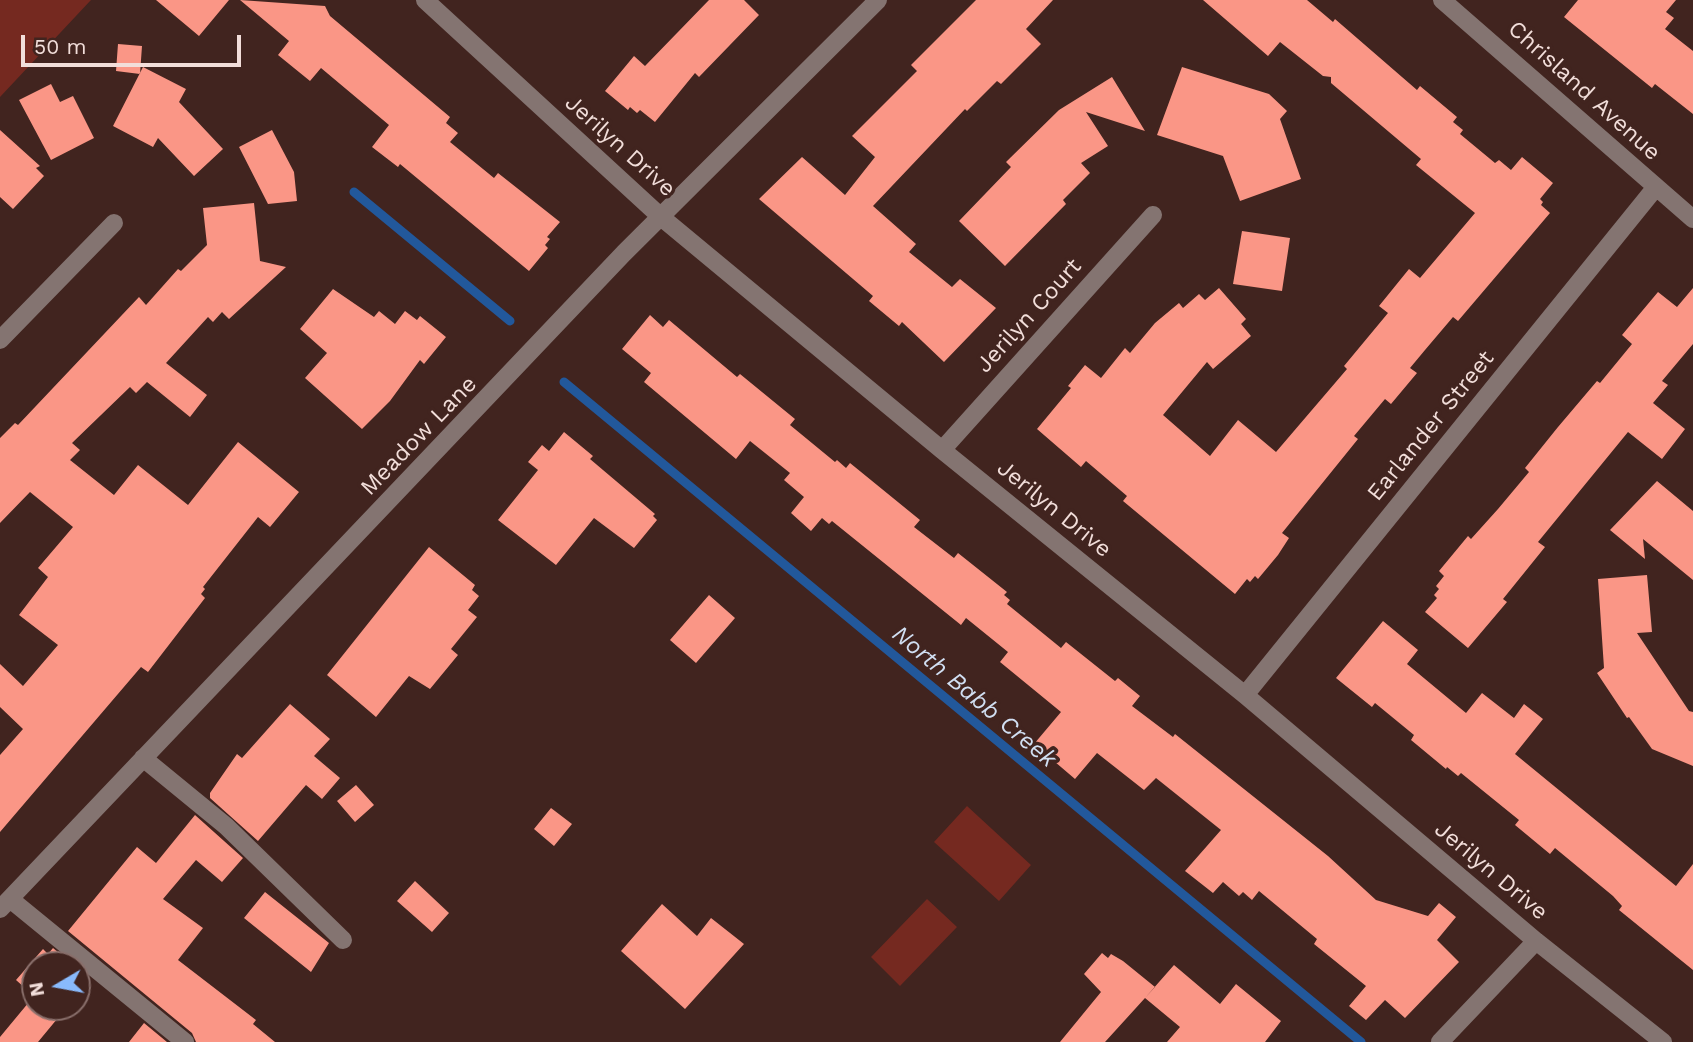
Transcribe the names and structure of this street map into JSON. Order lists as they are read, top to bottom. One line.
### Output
{"streets":{"street":["Chrisland Avenue","Jerilyn Drive","Jerilyn Court","Earlander Street","Meadow Lane"]},"crossings":[["Chrisland Avenue","Earlander Street"],["Jerilyn Drive","Jerilyn Court"],["Jerilyn Drive","Earlander Street"],["Jerilyn Drive","Meadow Lane"]],"water":["North Babb Creek"],"scale_bar":"50 m","north":"left"}
